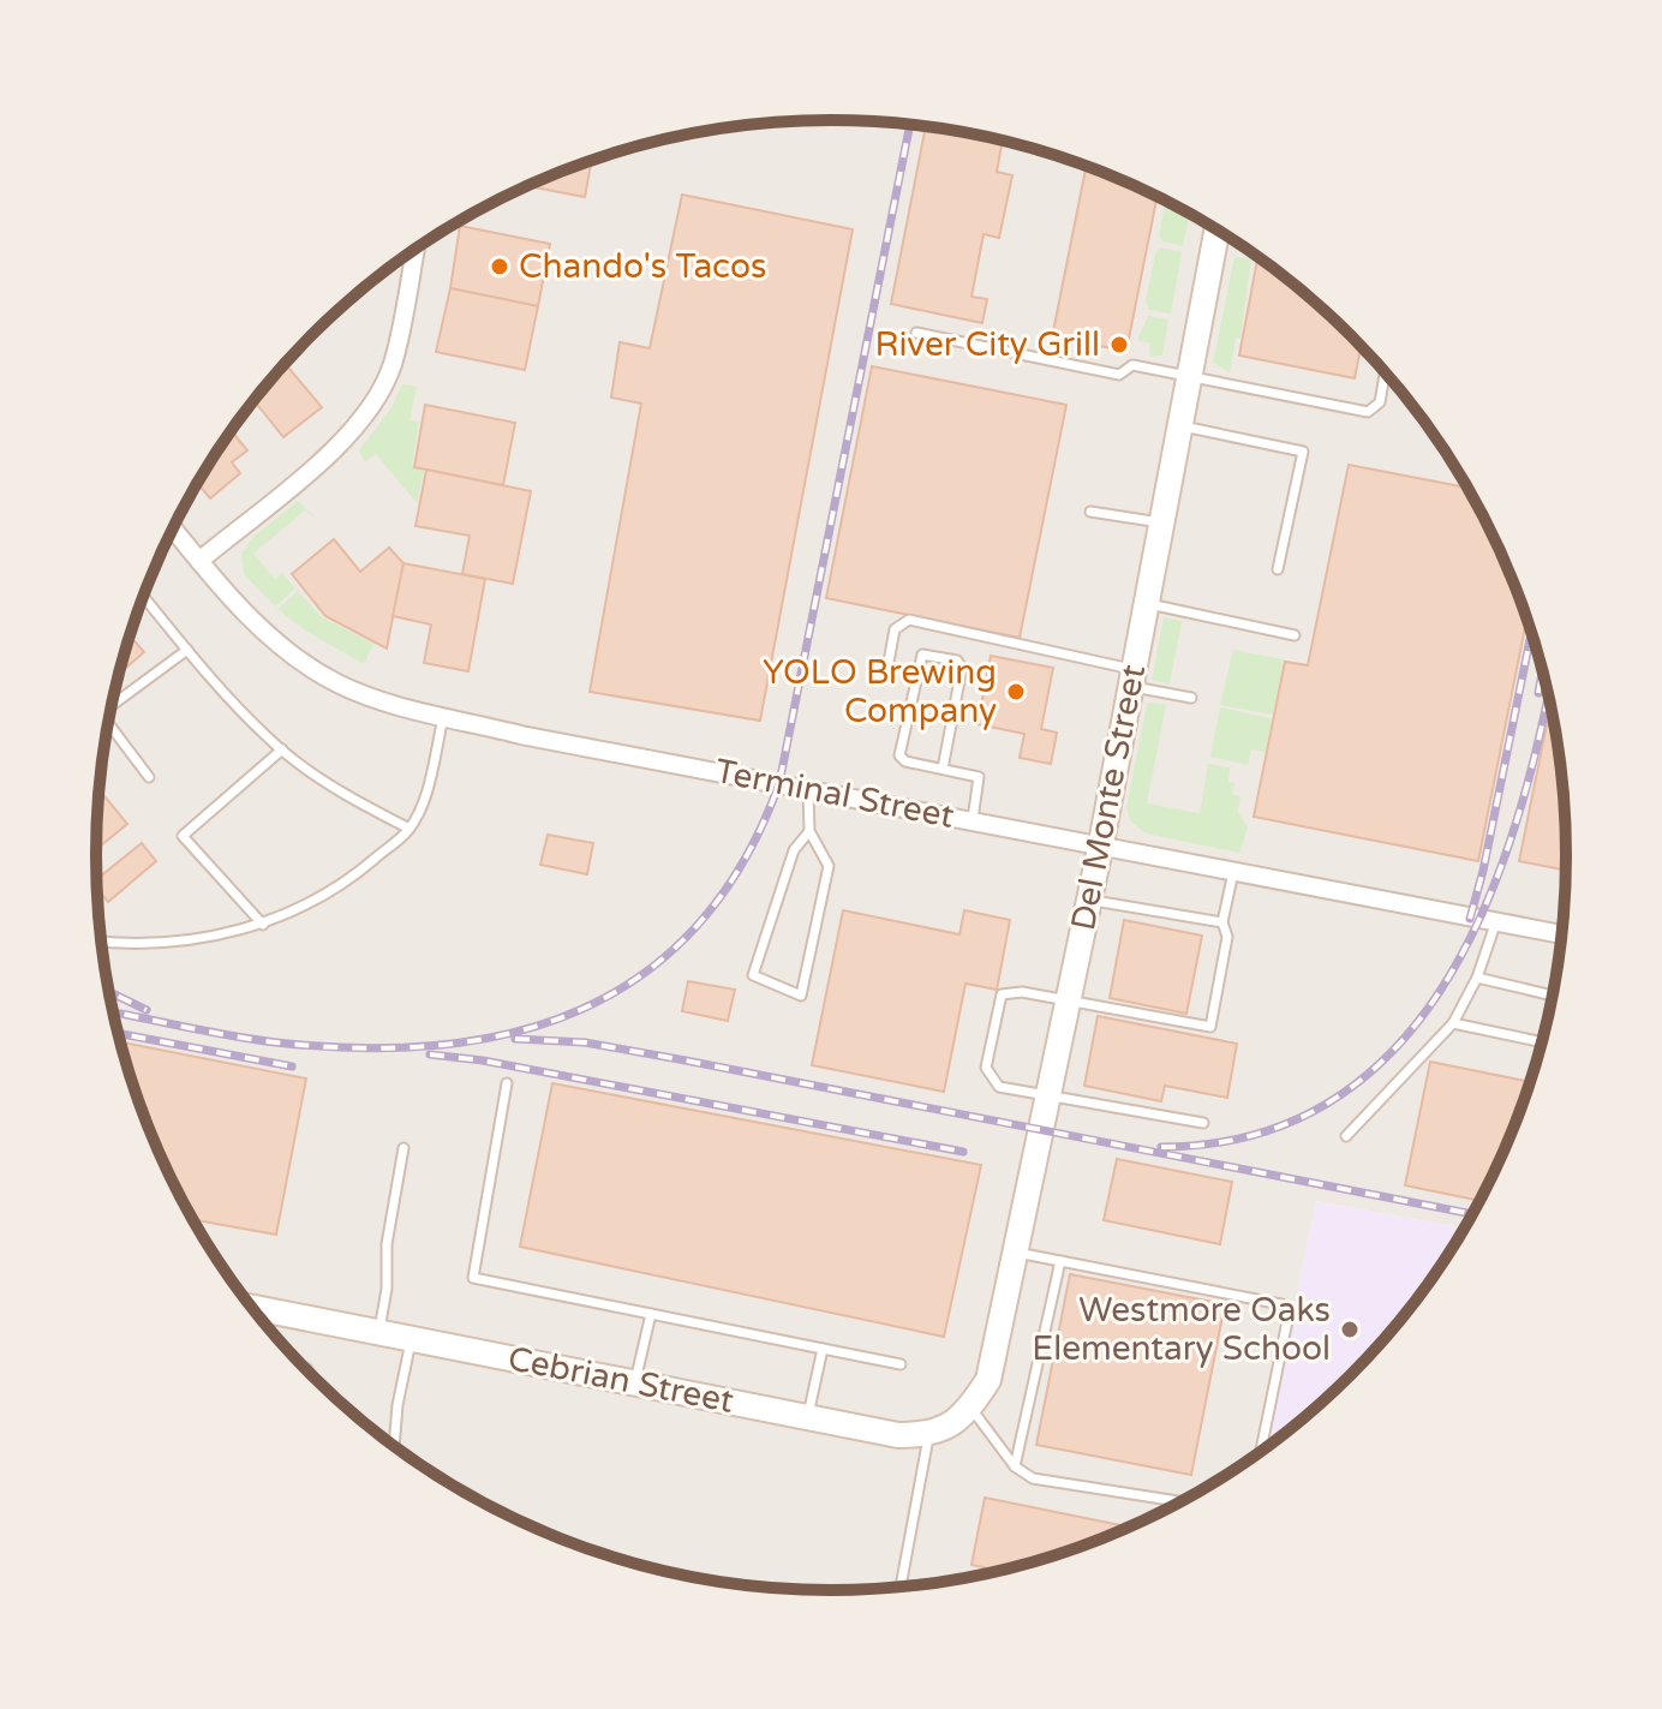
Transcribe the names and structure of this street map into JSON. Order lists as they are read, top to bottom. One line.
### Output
{"streets":{"street":["Terminal Street","Del Monte Street","Cebrian Street"]},"crossings":[["Terminal Street","Del Monte Street"]],"places":["Chando's Tacos","River City Grill","YOLO Brewing Company","Westmore Oaks Elementary School"]}
